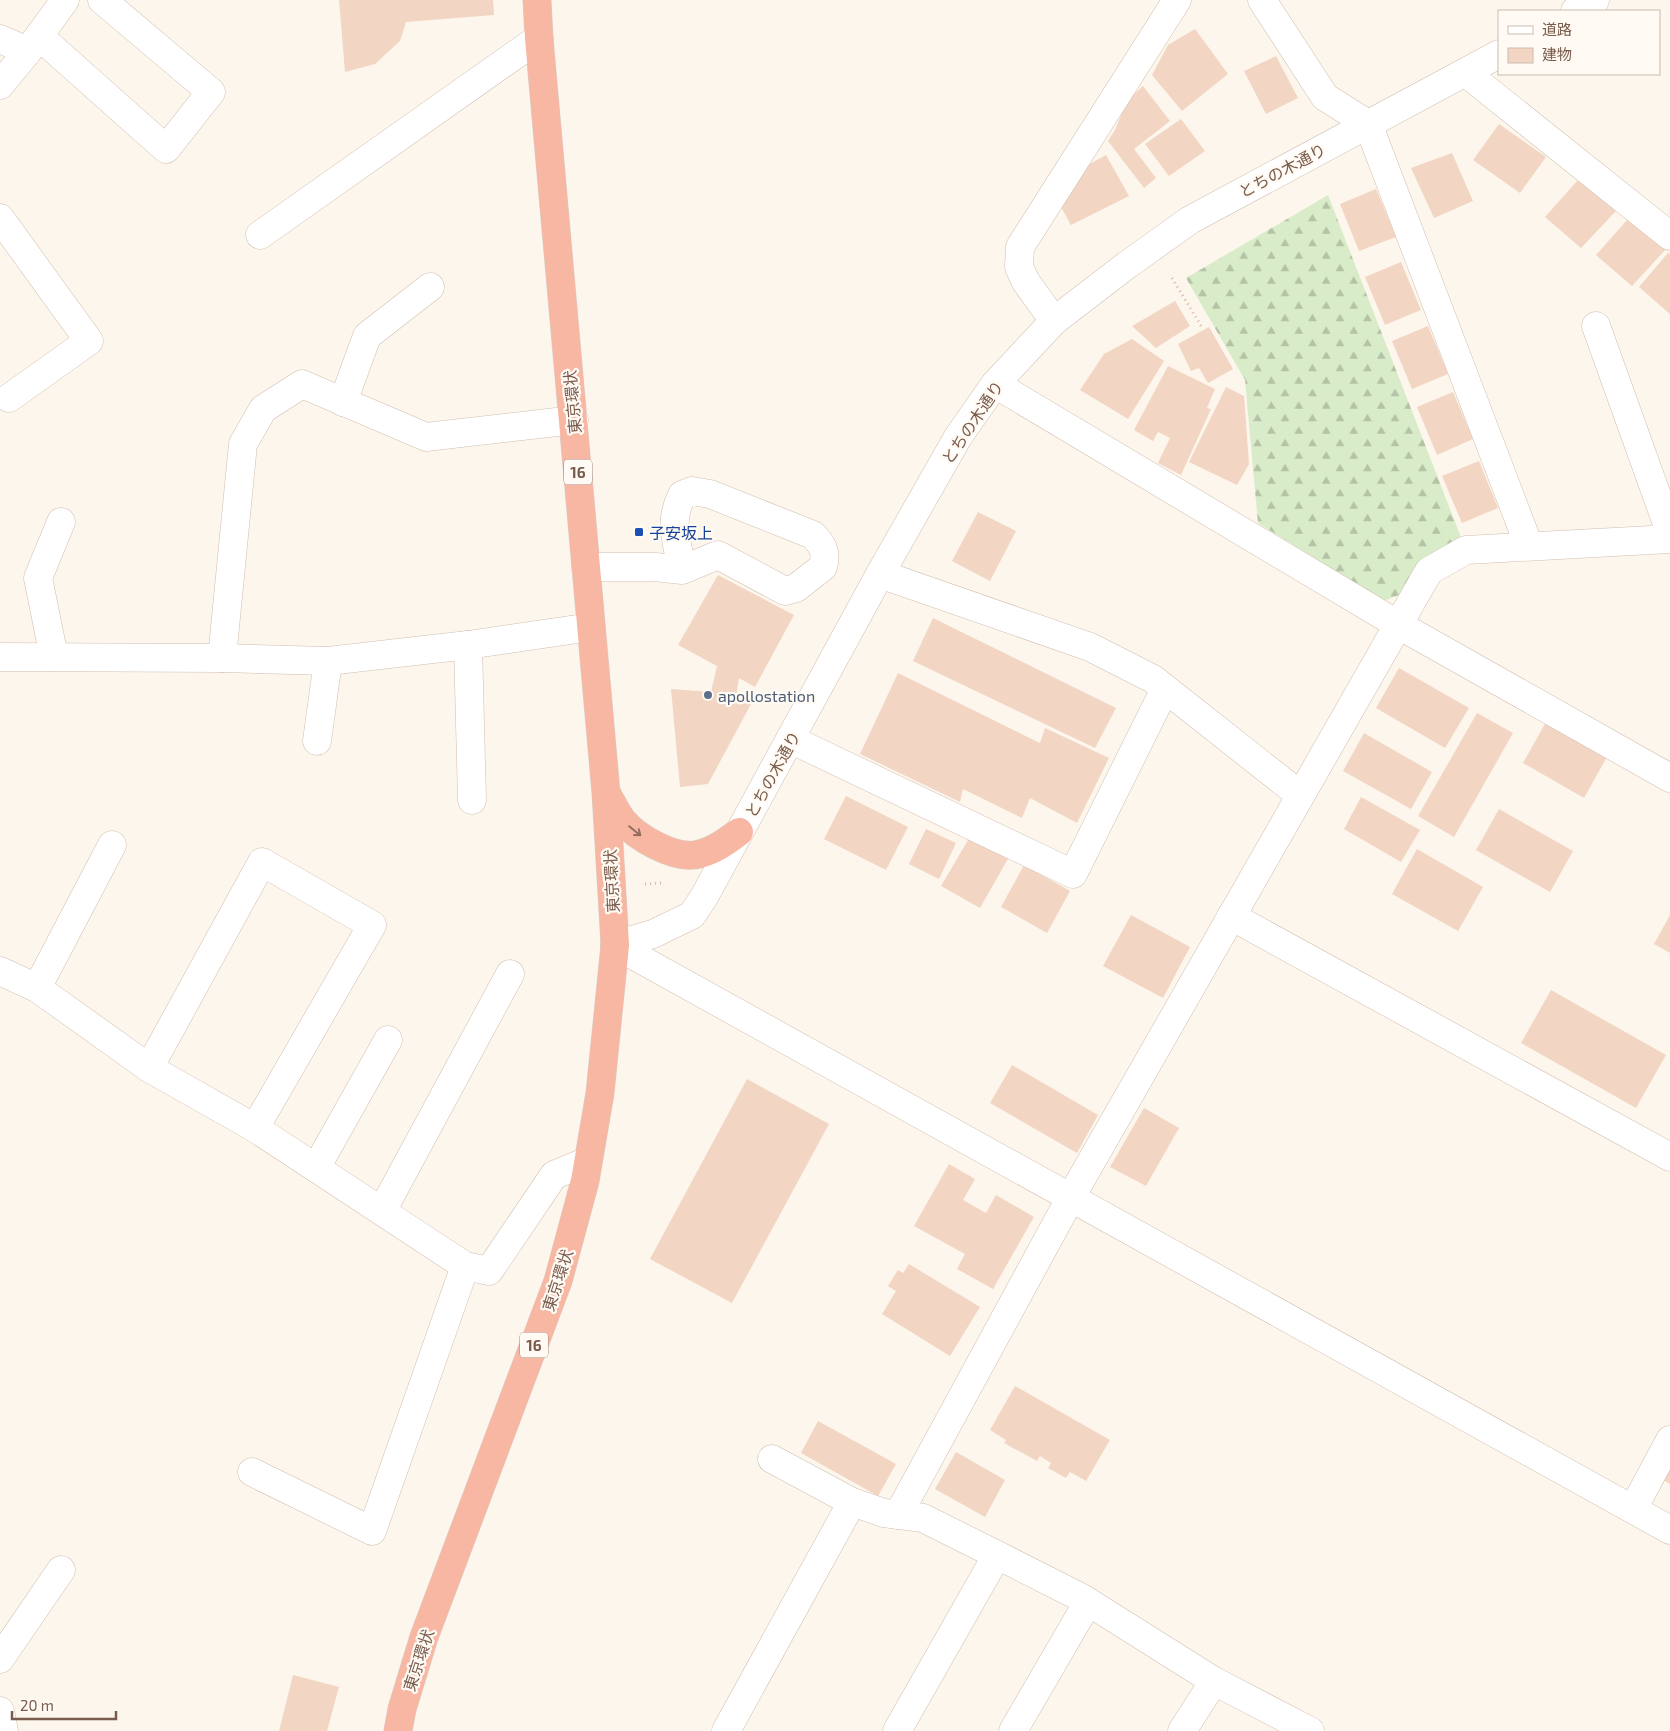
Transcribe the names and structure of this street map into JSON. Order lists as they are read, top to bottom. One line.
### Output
{"streets":{"highway":["東京環状","16"],"street":["とちの木通り"]},"crossings":[["とちの木通り","東京環状"],["とちの木通り","16"],["東京環状","16"]],"places":{"transit":["子安坂上"],"other":["apollostation"]},"legend":["道路","建物"],"scale_bar":"20 m"}
